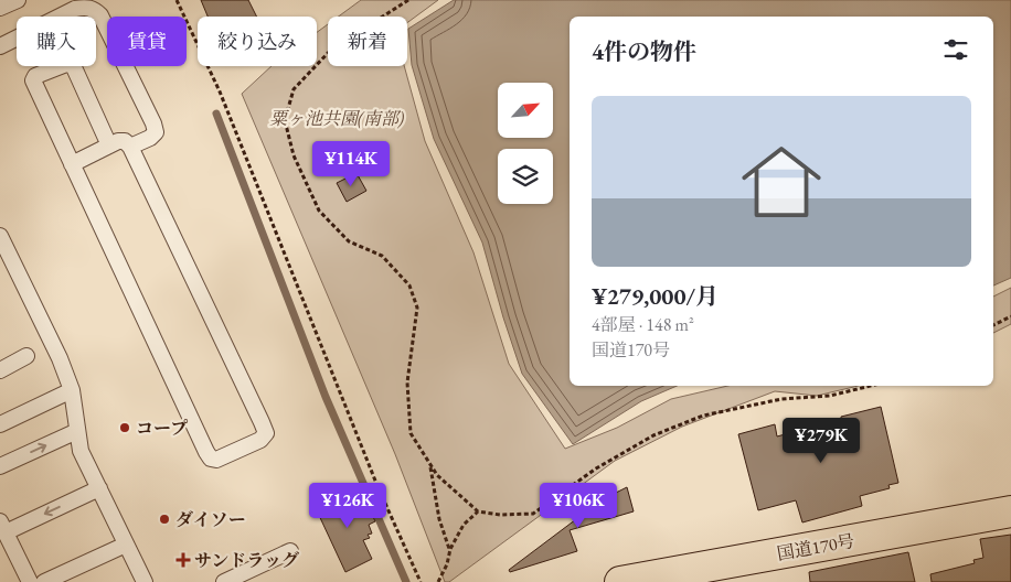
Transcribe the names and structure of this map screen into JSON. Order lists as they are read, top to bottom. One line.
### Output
{"streets":{"highway":["国道170号"]},"parks":["粟ヶ池共園(南部)"],"places":{"other":["コープ","ダイソー"],"health":["サンドラッグ"]},"north":"top right","page":{"chip":["購入","賃貸","絞り込み","新着"],"heading":"4件の物件","list":[{"name":"¥279,000/月","note":"4部屋 · 148 m² · 国道170号"}],"price":["¥114K","¥279K","¥126K","¥106K"]}}
